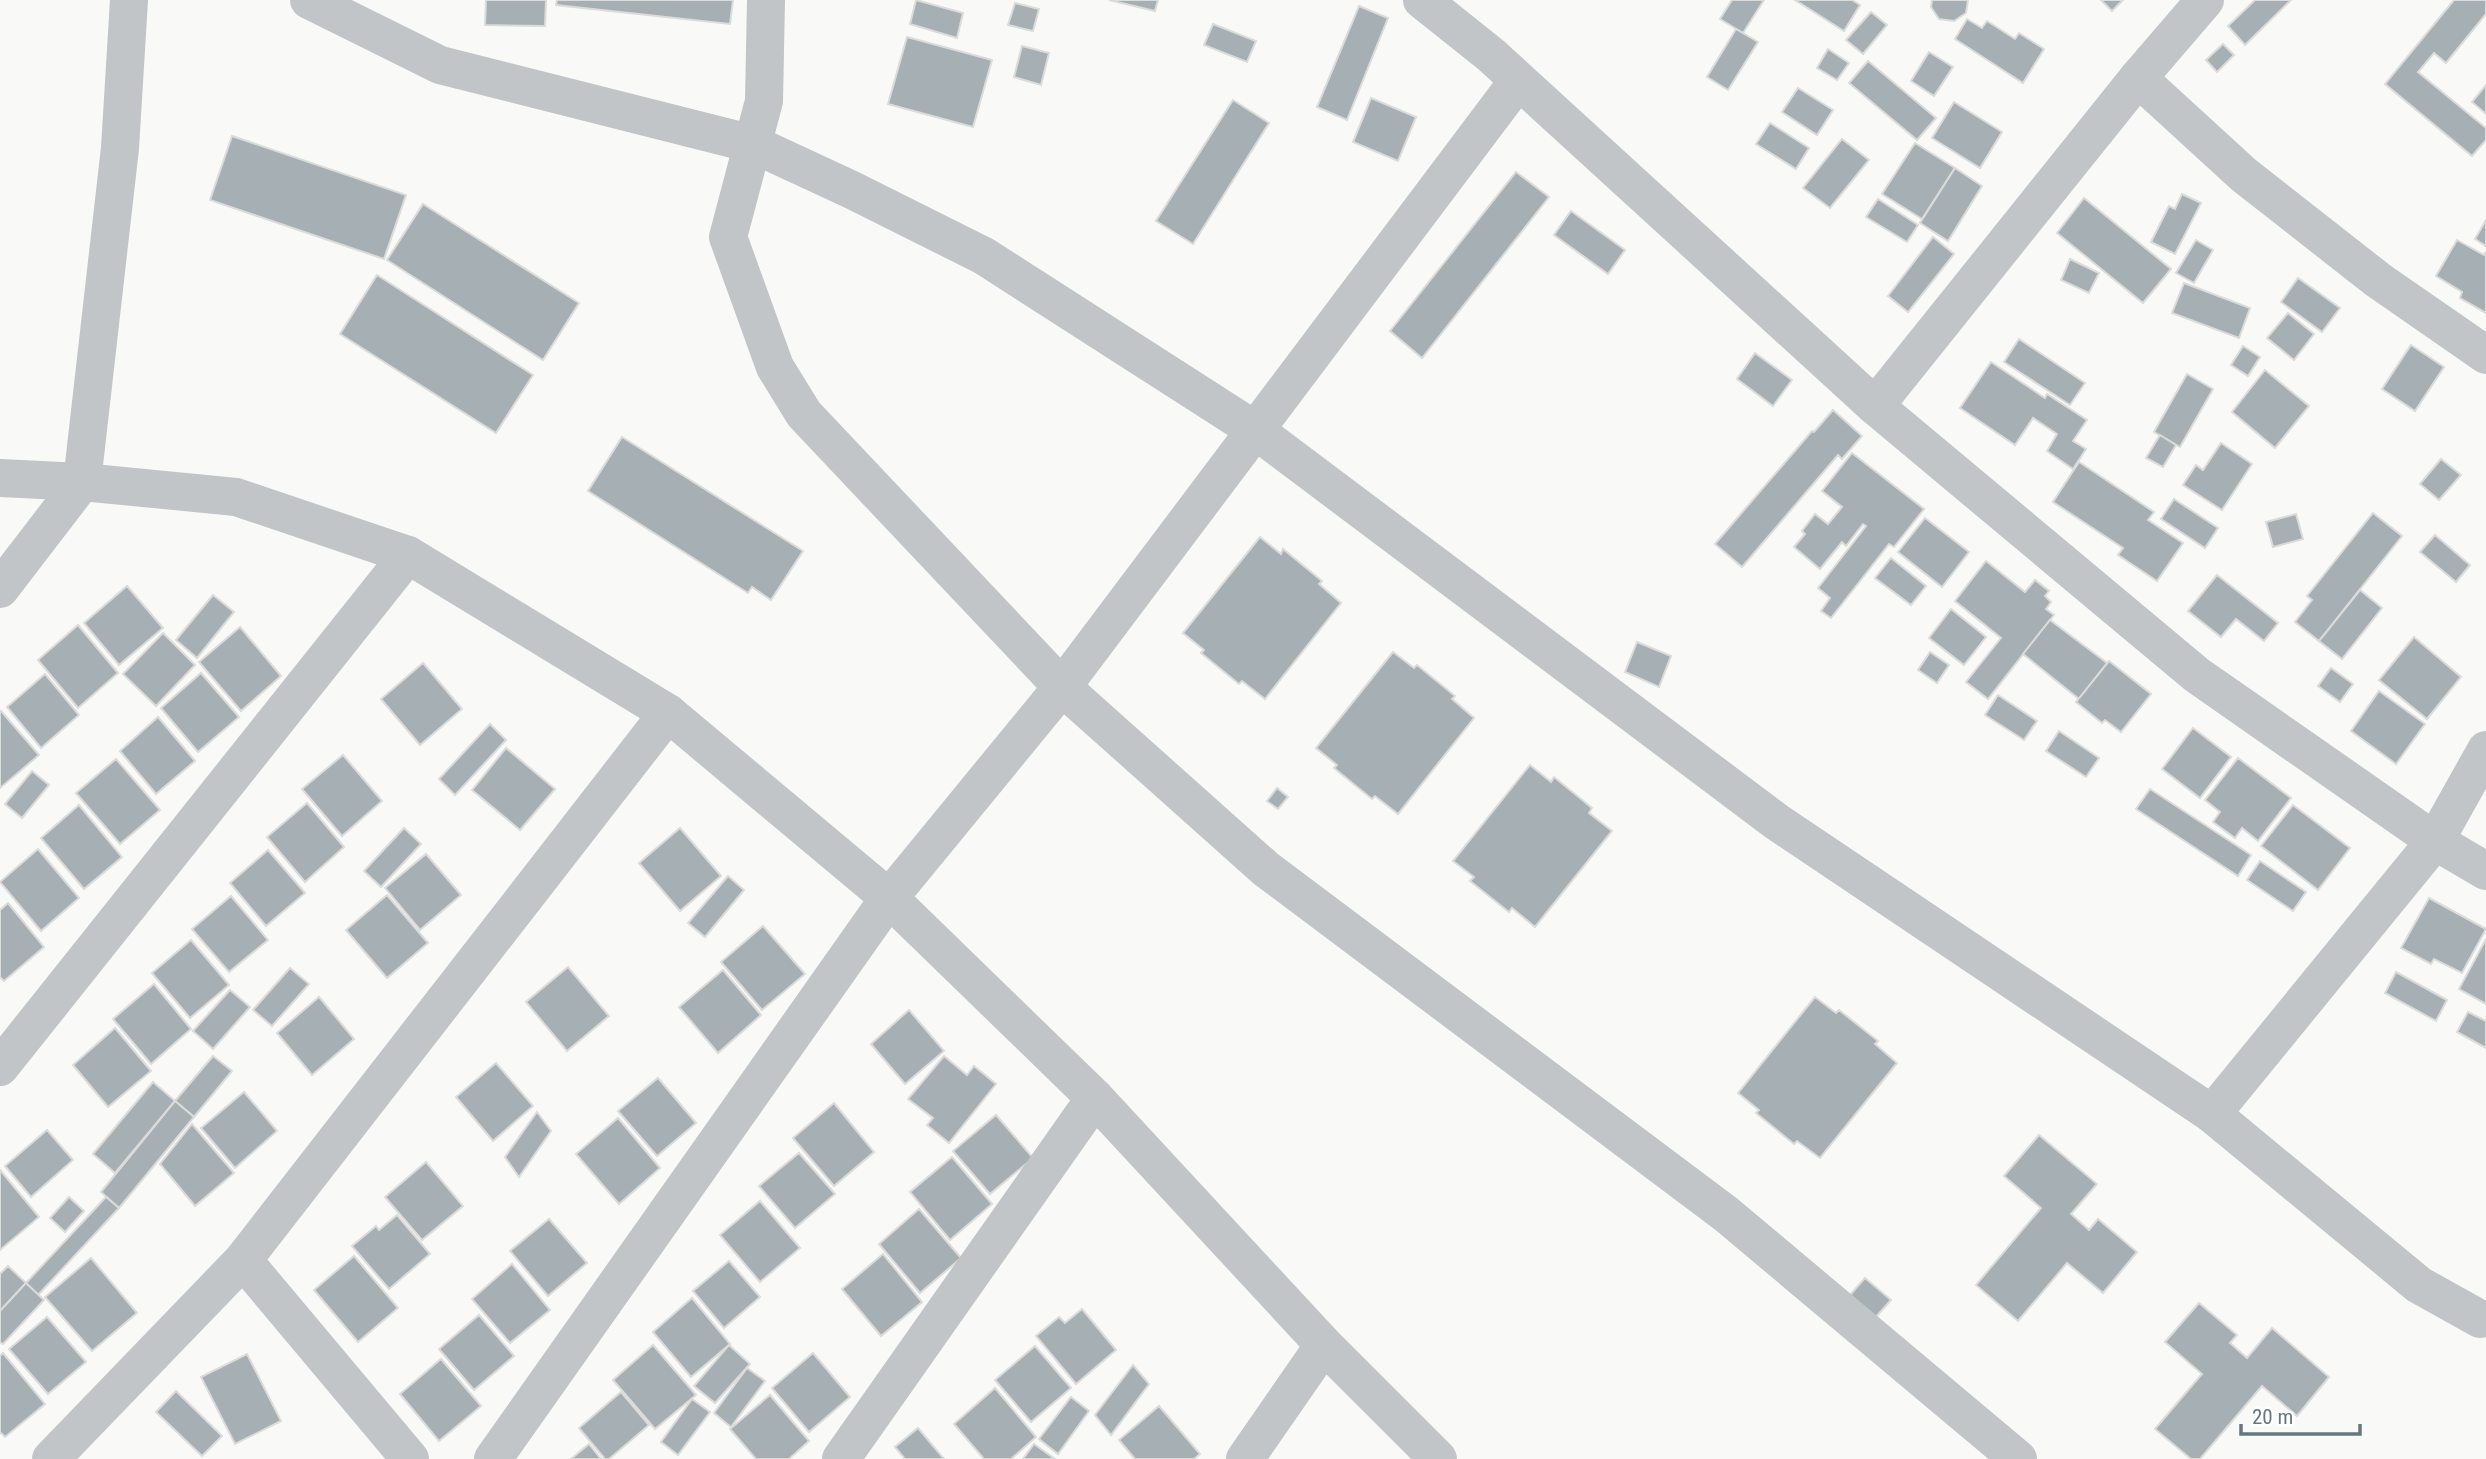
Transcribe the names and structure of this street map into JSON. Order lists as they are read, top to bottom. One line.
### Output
{"scale_bar":"20 m"}
